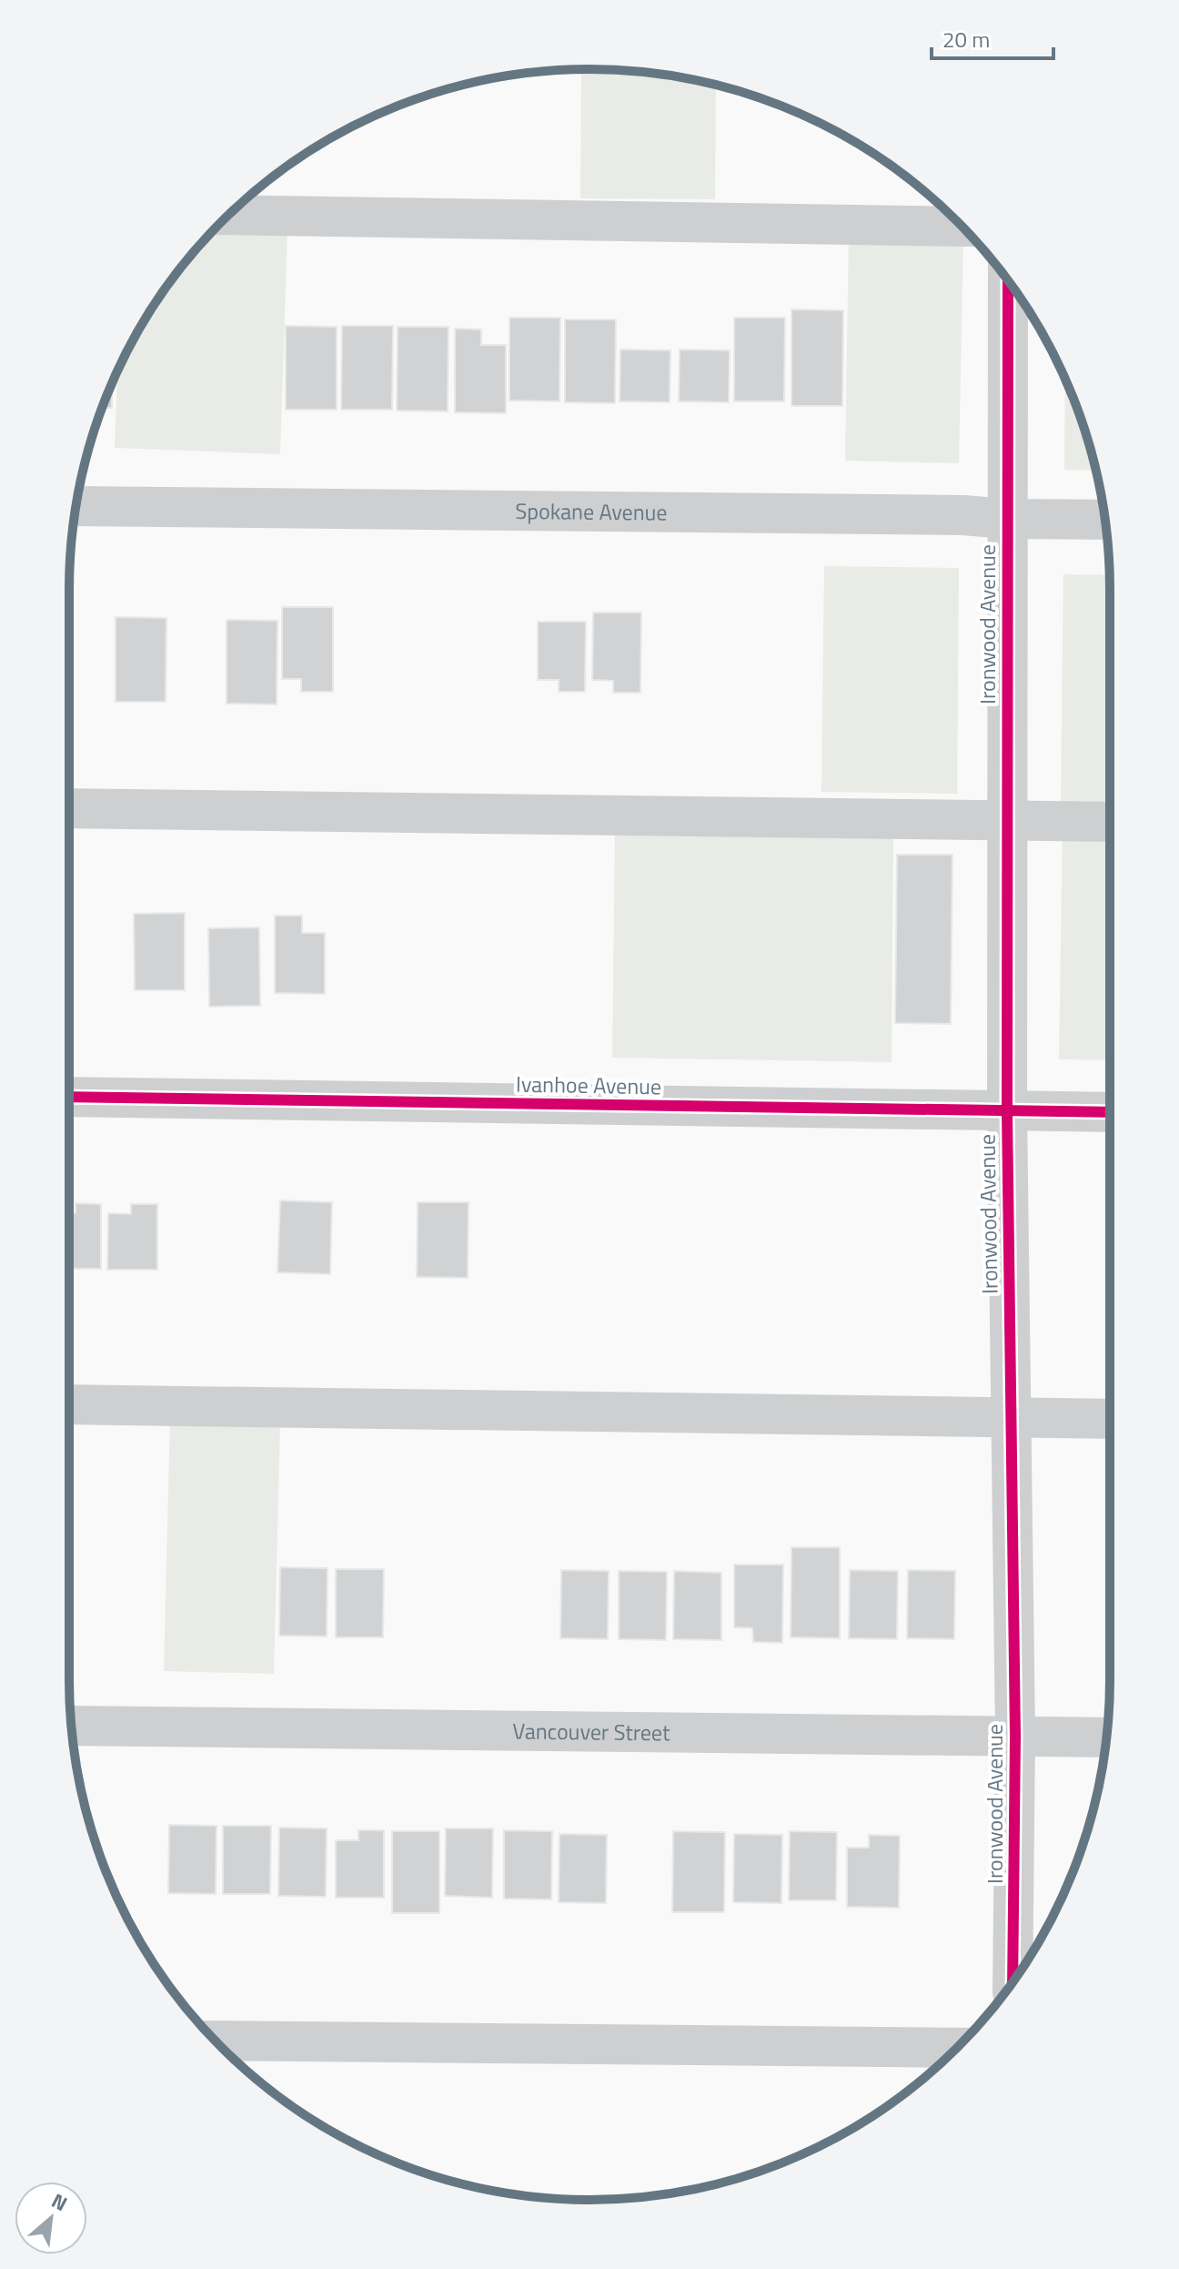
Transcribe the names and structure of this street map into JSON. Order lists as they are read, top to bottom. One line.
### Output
{"streets":{"street":["Spokane Avenue","Ironwood Avenue","Ivanhoe Avenue","Vancouver Street"]},"crossings":[["Spokane Avenue","Ironwood Avenue"],["Ironwood Avenue","Ivanhoe Avenue"],["Ironwood Avenue","Vancouver Street"]],"scale_bar":"20 m","north":"top right"}
